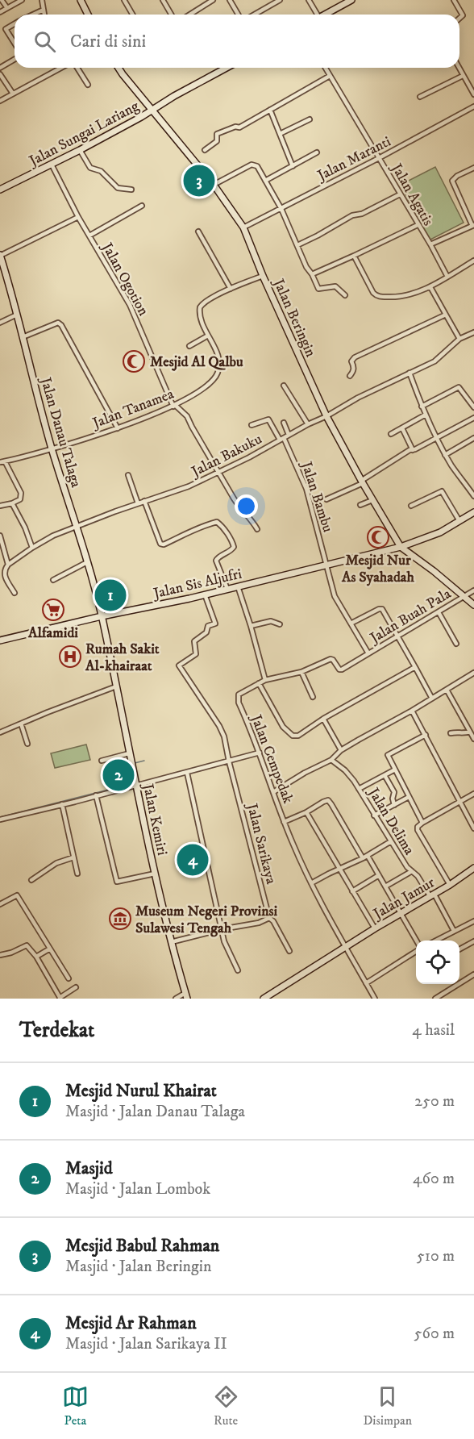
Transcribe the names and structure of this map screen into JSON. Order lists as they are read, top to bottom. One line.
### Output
{"streets":{"street":["Jalan Sungai Lariang","Jalan Maranti","Jalan Agatis","Jalan Ogotion","Jalan Beringin","Jalan Tanamea","Jalan Danau Talaga","Jalan Bakuku","Jalan Bambu","Jalan Sis Aljufri","Jalan Buah Pala","Jalan Cempedak","Jalan Kemiri","Jalan Delima","Jalan Sarikaya","Jalan Jamur"]},"crossings":[["Jalan Sungai Lariang","Jalan Ogotion"],["Jalan Sungai Lariang","Jalan Beringin"],["Jalan Maranti","Jalan Agatis"],["Jalan Maranti","Jalan Beringin"],["Jalan Ogotion","Jalan Tanamea"],["Jalan Ogotion","Jalan Bakuku"],["Jalan Beringin","Jalan Tanamea"],["Jalan Beringin","Jalan Bakuku"],["Jalan Beringin","Jalan Sis Aljufri"],["Jalan Tanamea","Jalan Danau Talaga"],["Jalan Danau Talaga","Jalan Bakuku"],["Jalan Danau Talaga","Jalan Sis Aljufri"],["Jalan Danau Talaga","Jalan Kemiri"],["Jalan Bakuku","Jalan Bambu"],["Jalan Bambu","Jalan Sis Aljufri"],["Jalan Bambu","Jalan Buah Pala"],["Jalan Sis Aljufri","Jalan Kemiri"],["Jalan Sis Aljufri","Jalan Sarikaya"],["Jalan Buah Pala","Jalan Cempedak"],["Jalan Cempedak","Jalan Jamur"],["Jalan Delima","Jalan Jamur"]],"places":{"mosque":["Mesjid Al Qalbu","Mesjid Nur As Syahadah"],"supermarket":["Alfamidi"],"hospital":["Rumah Sakit Al-khairaat"],"museum":["Museum Negeri Provinsi Sulawesi Tengah"]},"page":{"search":"Cari di sini","pins":["3","1","2","4"],"heading":["Terdekat","4 hasil"],"list":[{"mark":"1","name":"Mesjid Nurul Khairat","note":"Masjid · Jalan Danau Talaga","value":"250 m"},{"mark":"2","name":"Masjid","note":"Masjid · Jalan Lombok","value":"460 m"},{"mark":"3","name":"Mesjid Babul Rahman","note":"Masjid · Jalan Beringin","value":"510 m"},{"mark":"4","name":"Mesjid Ar Rahman","note":"Masjid · Jalan Sarikaya II","value":"560 m"}],"nav":["Peta","Rute","Disimpan"]}}
